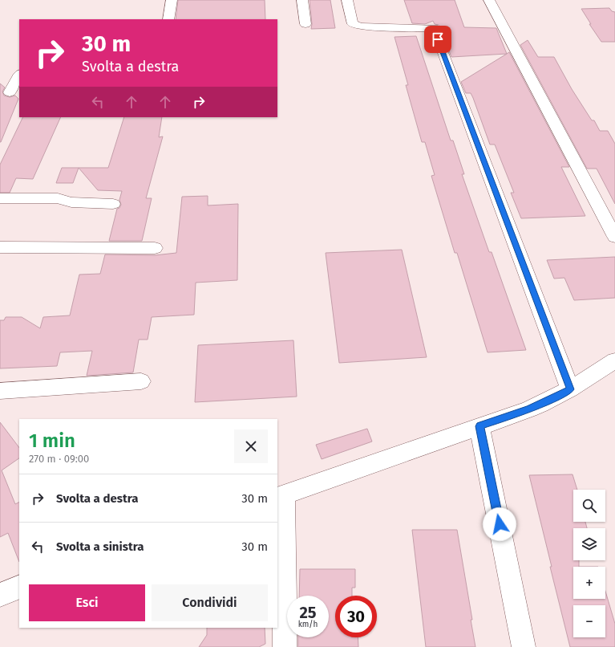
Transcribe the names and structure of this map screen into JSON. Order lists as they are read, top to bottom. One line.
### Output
{"page":{"turn":["30 m","Svolta a destra"],"heading":["1 min","270 m · 09:00"],"list":[{"name":"Svolta a destra","value":"30 m"},{"name":"Svolta a sinistra","value":"30 m"}],"map_buttons":["+","−"],"buttons":["Esci","Condividi"],"speed":"25 km/h","limit":"30"}}
